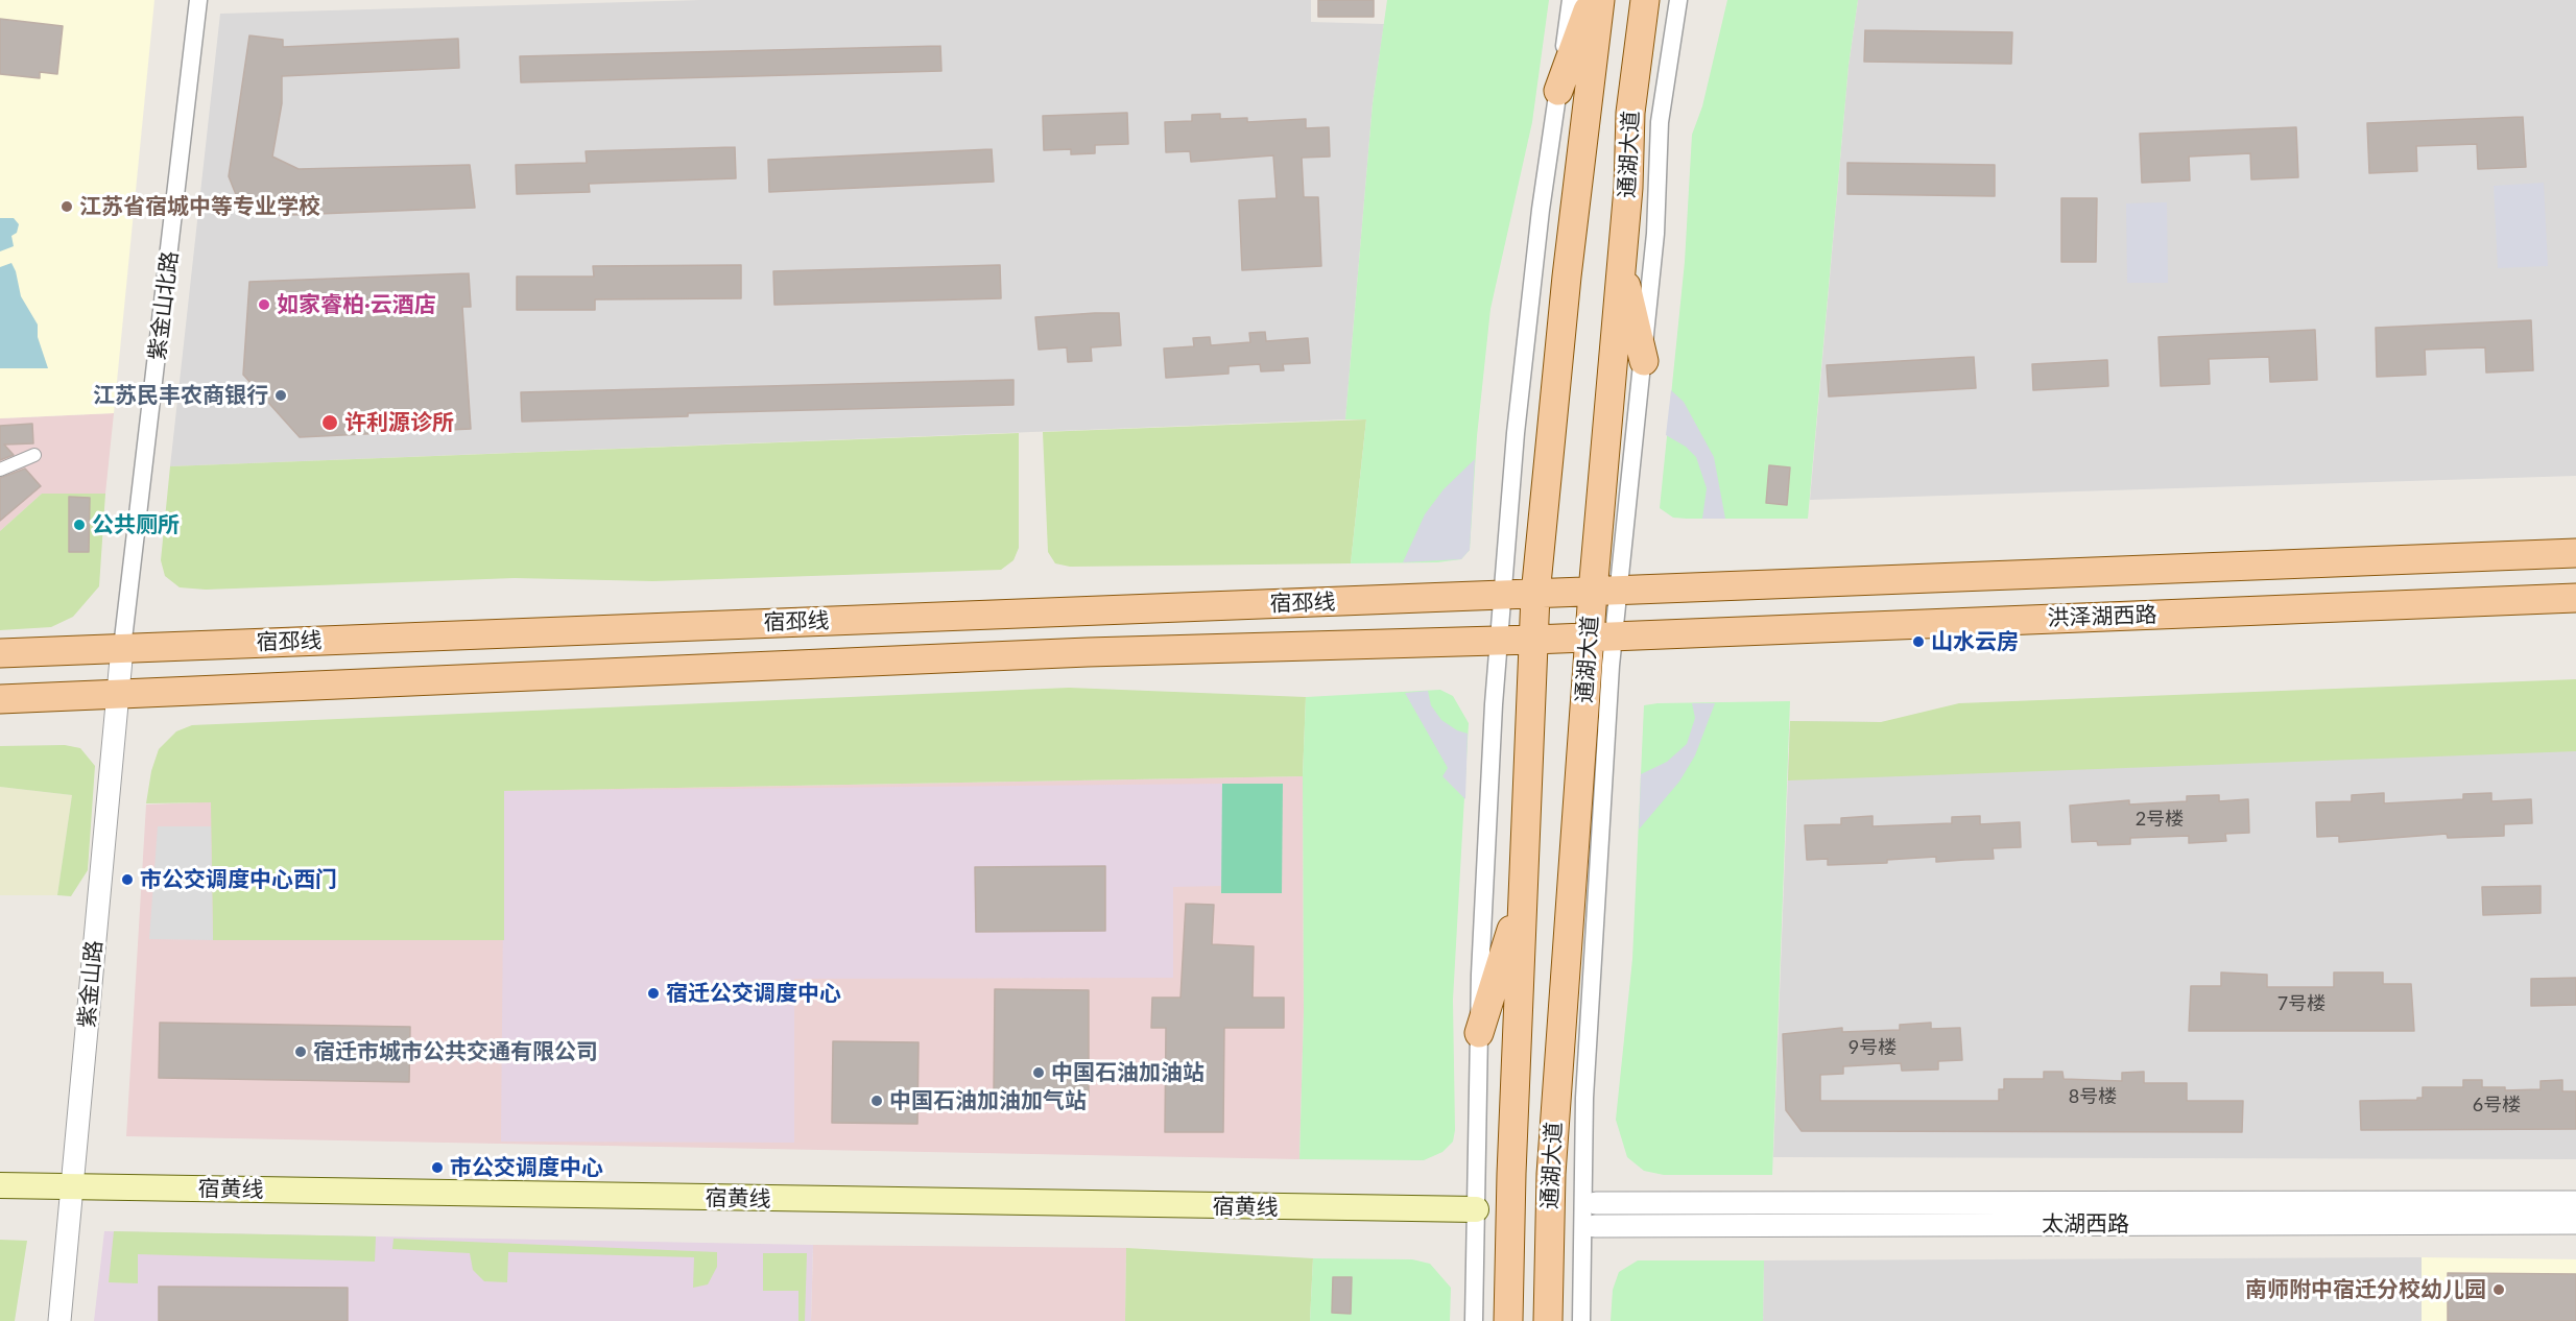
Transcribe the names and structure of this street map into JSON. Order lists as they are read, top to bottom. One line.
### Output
{"streets":{"main road":["通湖大道","宿邳线","洪泽湖西路","宿黄线"],"street":["紫金山北路","紫金山路","太湖西路"]},"crossings":[["通湖大道","宿邳线"],["通湖大道","洪泽湖西路"],["紫金山北路","宿邳线"],["紫金山北路","紫金山路"],["宿邳线","洪泽湖西路"],["宿邳线","紫金山路"],["紫金山路","宿黄线"]],"places":["江苏省宿城中等专业学校","如家睿柏·云酒店","江苏民丰农商银行","许利源诊所","公共厕所","山水云房","市公交调度中心西门","宿迁公交调度中心","宿迁市城市公共交通有限公司","中国石油加油站","中国石油加油加气站","市公交调度中心","南师附中宿迁分校幼儿园"],"house_numbers":["2号楼","7号楼","9号楼","8号楼","6号楼"]}
